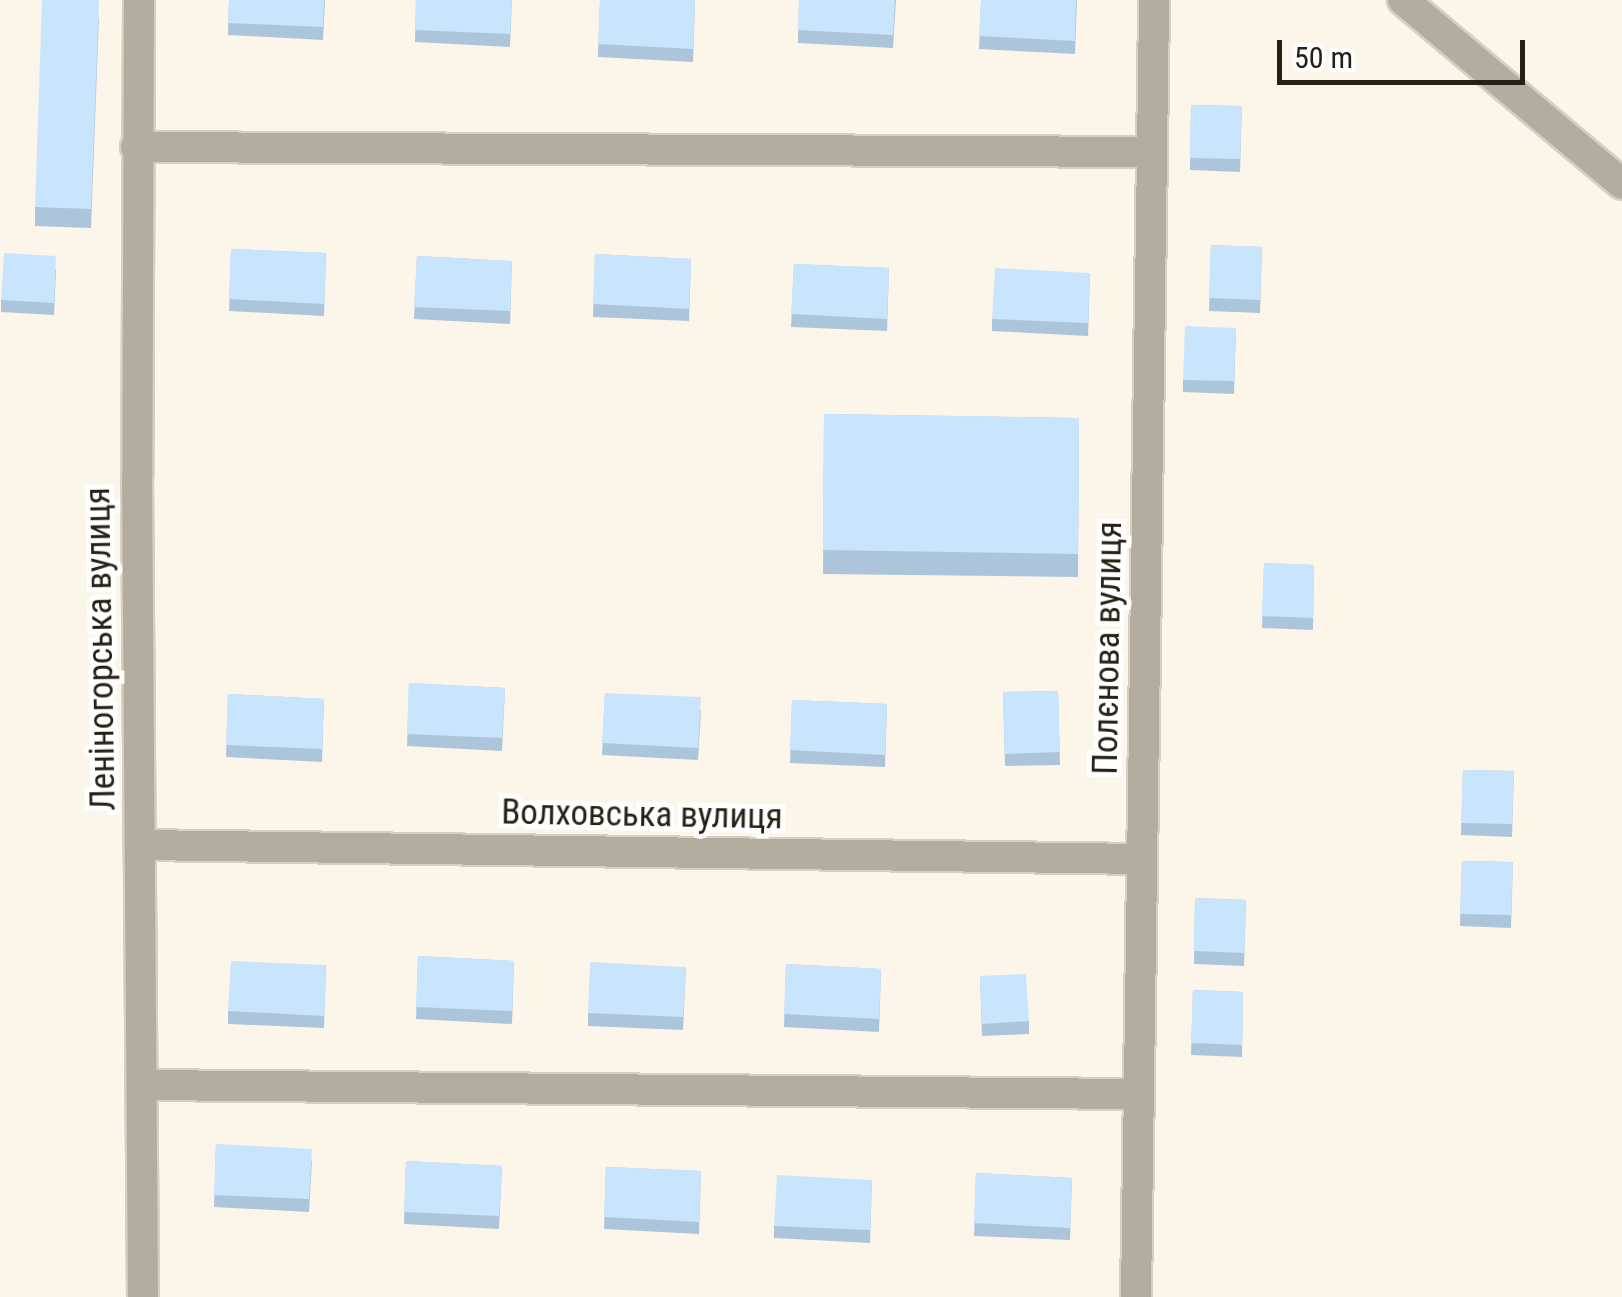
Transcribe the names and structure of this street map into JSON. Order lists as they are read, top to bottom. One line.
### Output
{"streets":{"street":["Полєнова вулиця","Леніногорська вулиця","Волховська вулиця"]},"crossings":[["Полєнова вулиця","Волховська вулиця"],["Леніногорська вулиця","Волховська вулиця"]],"scale_bar":"50 m"}
